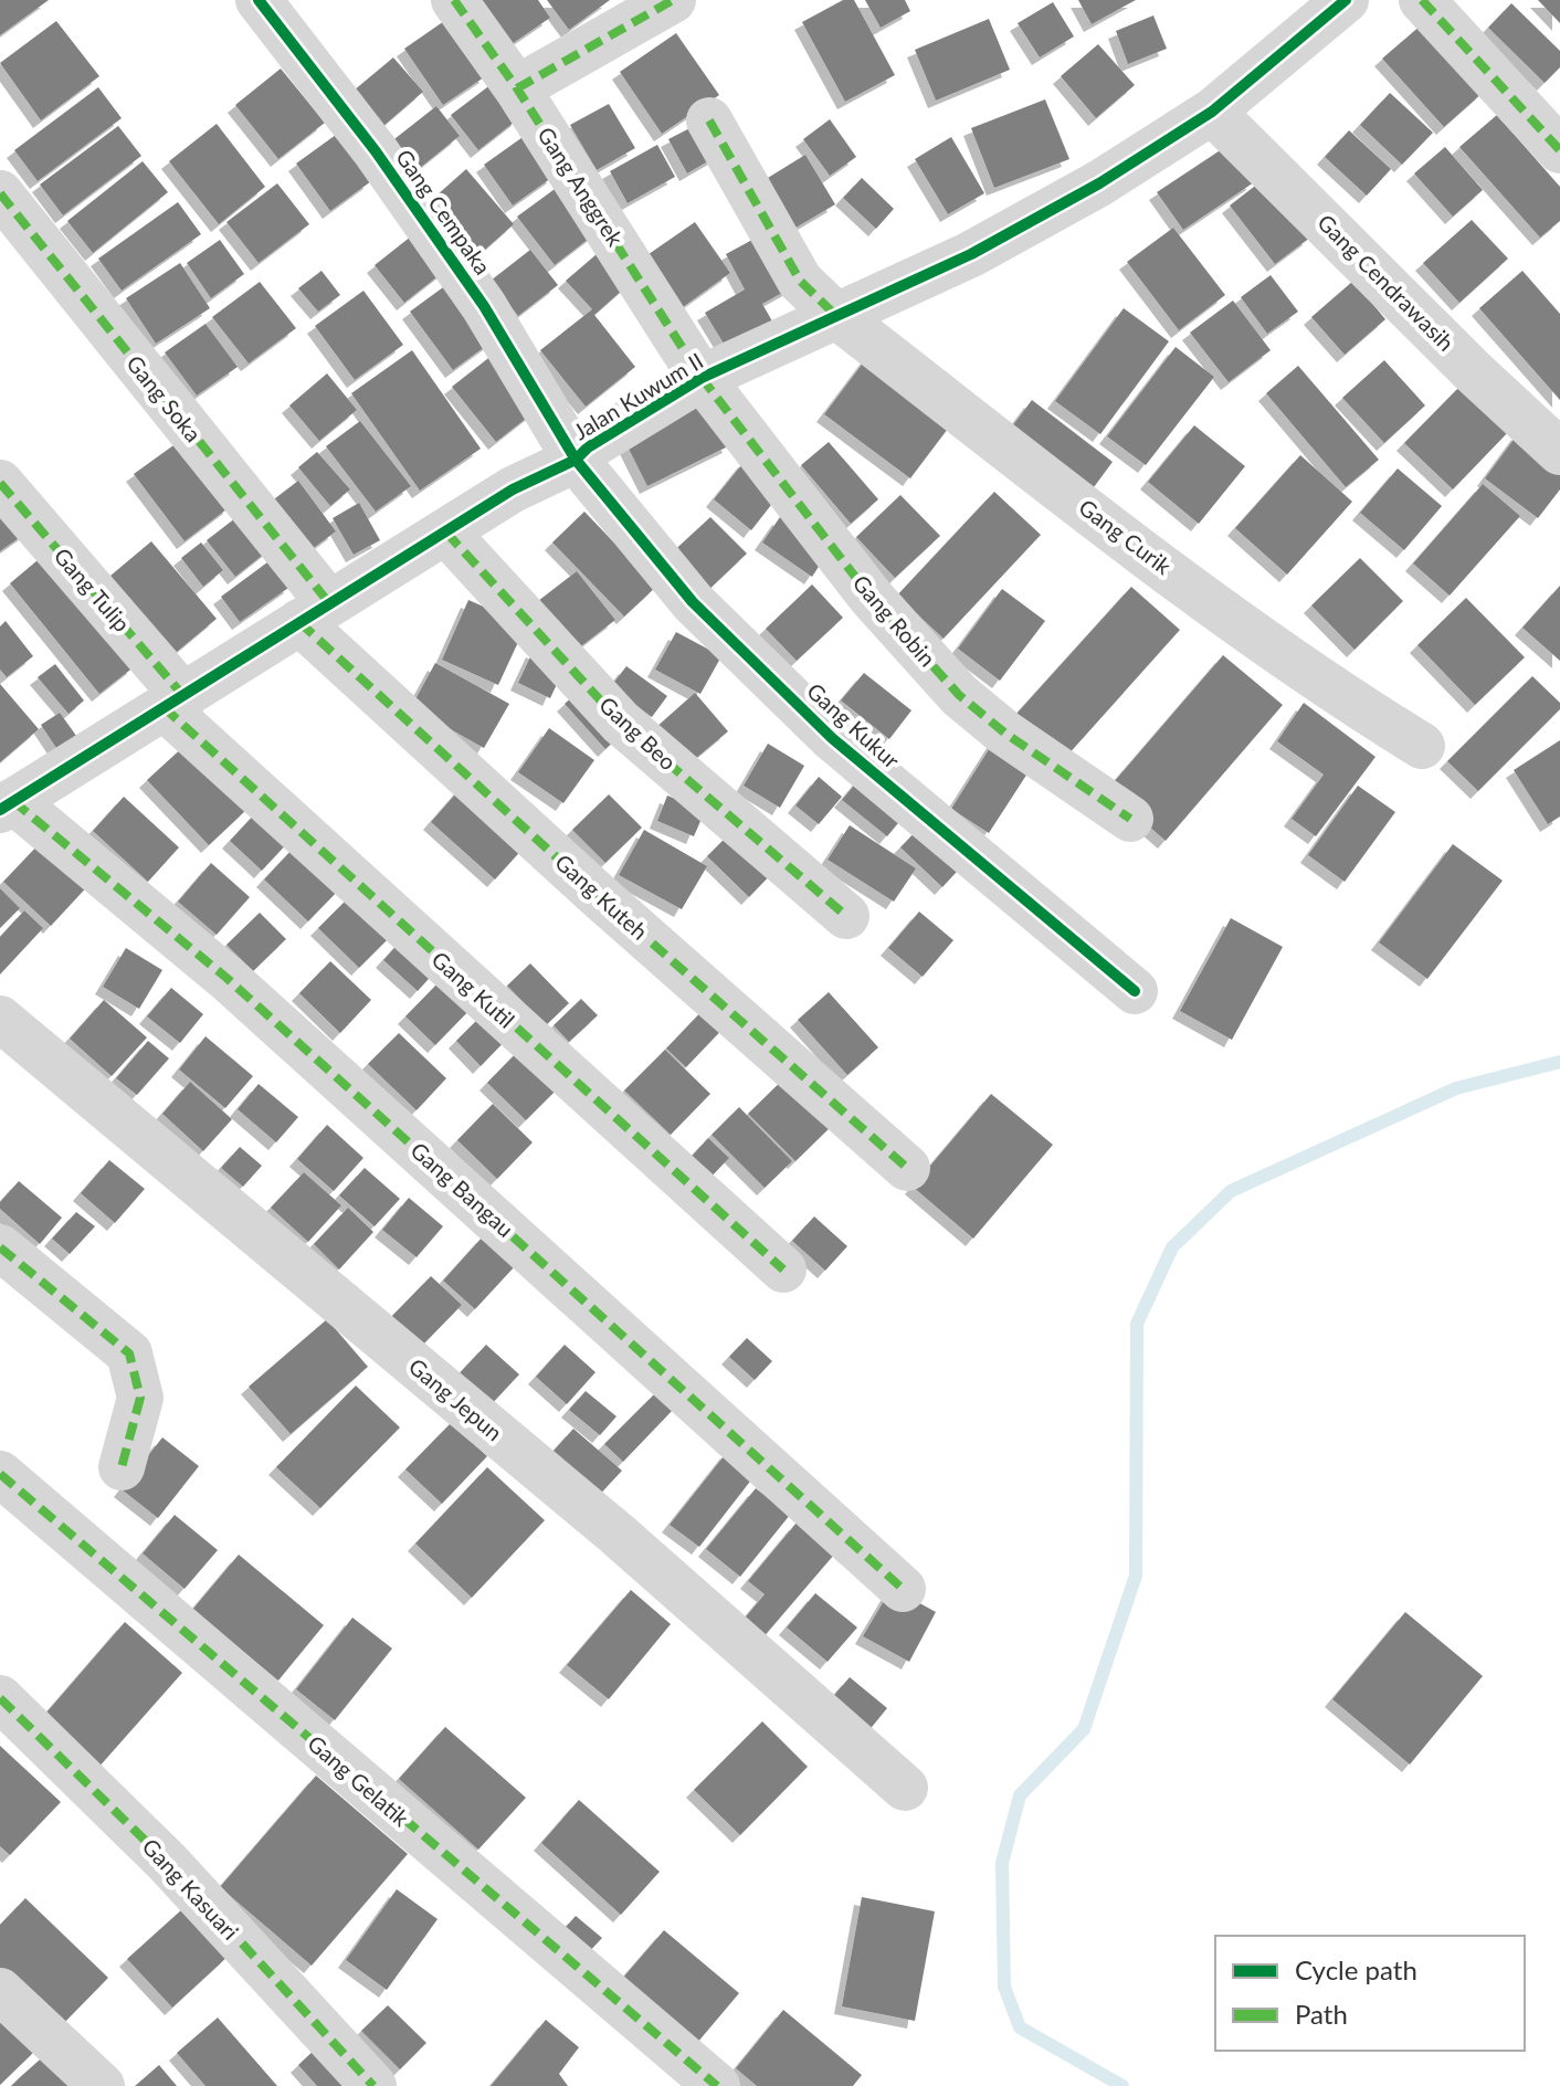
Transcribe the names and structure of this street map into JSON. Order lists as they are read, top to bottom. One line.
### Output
{"streets":{"street":["Gang Anggrek","Gang Cempaka","Gang Cendrawasih","Jalan Kuwum II","Gang Soka","Gang Curik","Gang Tulip","Gang Robin","Gang Kukur","Gang Beo","Gang Kuteh","Gang Kutil","Gang Bangau","Gang Jepun","Gang Gelatik","Gang Kasuari"]},"crossings":[["Gang Anggrek","Jalan Kuwum II"],["Gang Anggrek","Gang Robin"],["Gang Cempaka","Jalan Kuwum II"],["Gang Cempaka","Gang Kukur"],["Gang Cendrawasih","Jalan Kuwum II"],["Jalan Kuwum II","Gang Soka"],["Jalan Kuwum II","Gang Curik"],["Jalan Kuwum II","Gang Tulip"],["Jalan Kuwum II","Gang Robin"],["Jalan Kuwum II","Gang Kukur"],["Jalan Kuwum II","Gang Beo"],["Jalan Kuwum II","Gang Kuteh"],["Jalan Kuwum II","Gang Kutil"],["Jalan Kuwum II","Gang Bangau"],["Gang Soka","Gang Kuteh"],["Gang Tulip","Gang Kutil"]],"legend":["Cycle path","Path"]}
